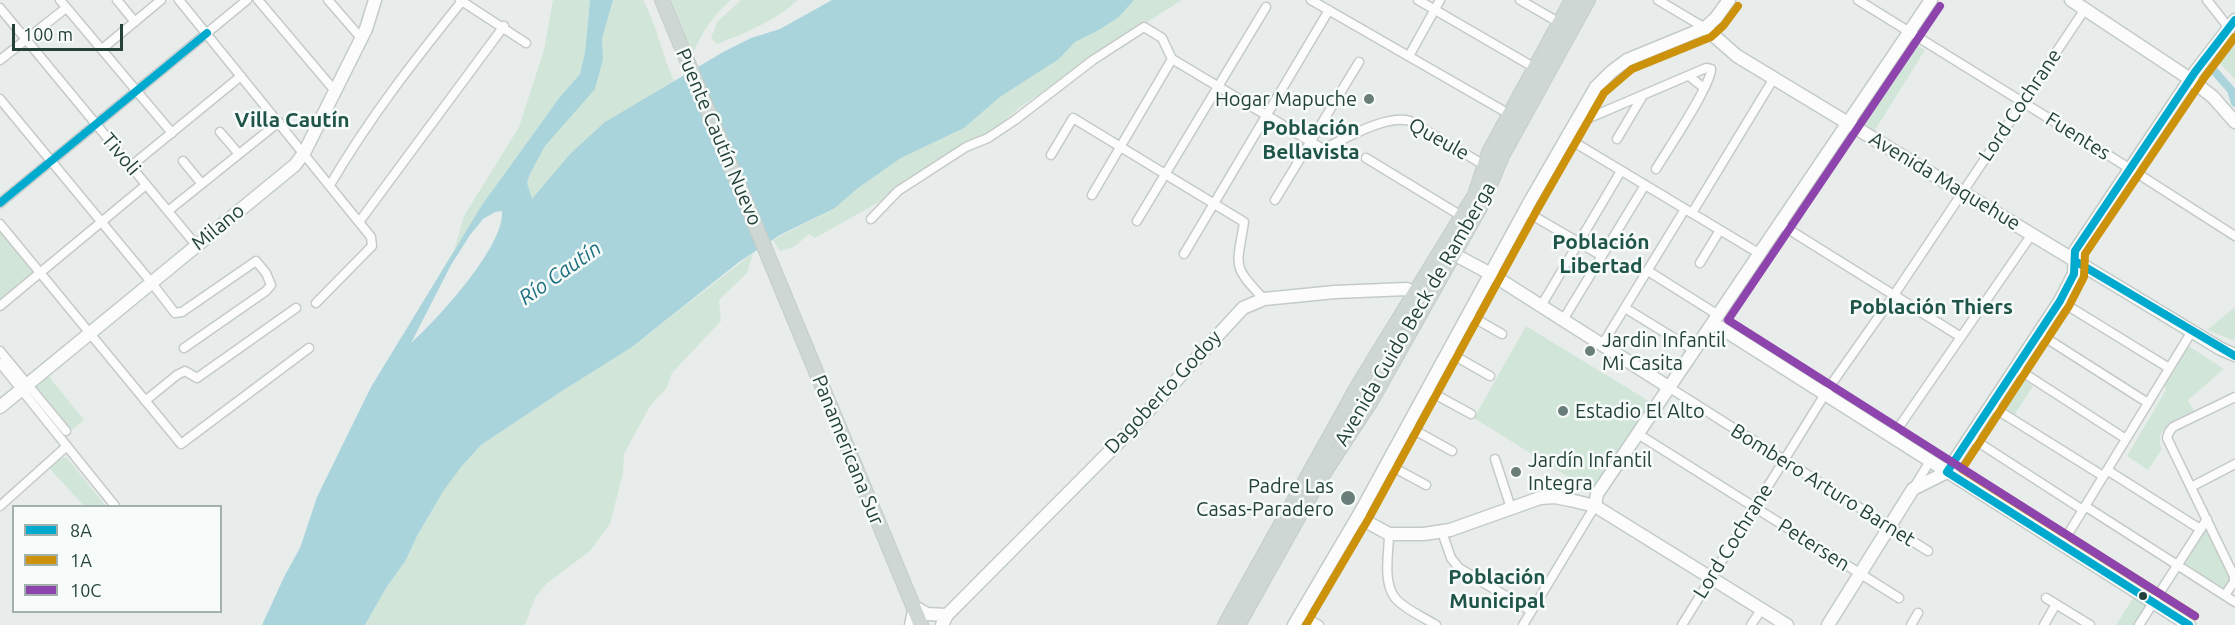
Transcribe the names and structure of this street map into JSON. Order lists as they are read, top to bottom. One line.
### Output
{"streets":{"main road":["Puente Cautín Nuevo","Avenida Maquehue","Milano","Avenida Guido Beck de Ramberga","Dagoberto Godoy","Panamericana Sur","Bombero Arturo Barnet"],"street":["Lord Cochrane","Fuentes","Queule","Tivoli","Petersen"]},"crossings":[["Lord Cochrane","Fuentes"],["Lord Cochrane","Avenida Maquehue"],["Lord Cochrane","Bombero Arturo Barnet"],["Lord Cochrane","Petersen"],["Puente Cautín Nuevo","Panamericana Sur"],["Queule","Avenida Guido Beck de Ramberga"],["Tivoli","Milano"],["Avenida Guido Beck de Ramberga","Dagoberto Godoy"],["Avenida Guido Beck de Ramberga","Bombero Arturo Barnet"],["Dagoberto Godoy","Panamericana Sur"]],"districts":["Villa Cautín","Población Bellavista","Población Libertad","Población Thiers","Población Municipal"],"water":["Río Cautín"],"places":["Hogar Mapuche","Jardin Infantil Mi Casita","Estadio El Alto","Jardín Infantil Integra","Padre Las Casas-Paradero"],"lines":["transit line 1A","transit line 10C","transit line 8A"],"legend":["8A","1A","10C"],"scale_bar":"100 m"}
